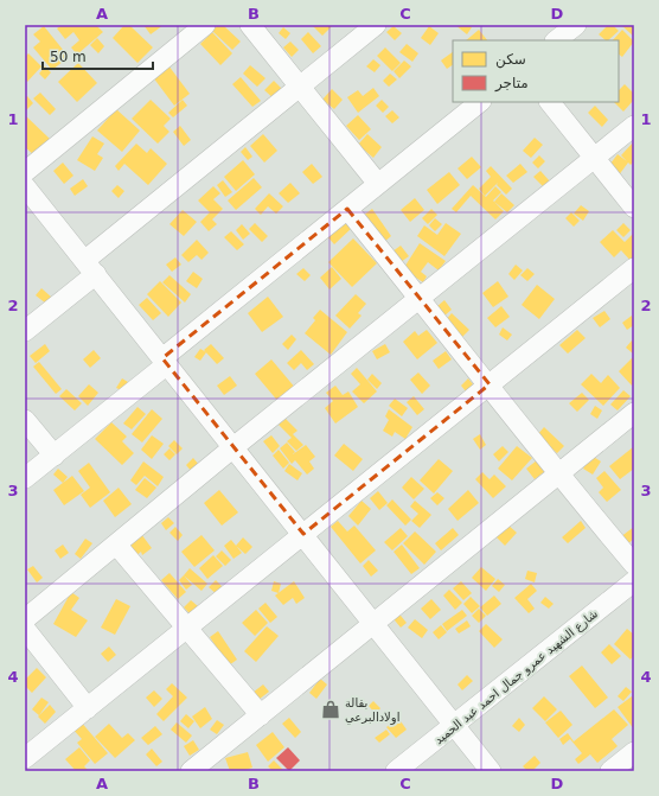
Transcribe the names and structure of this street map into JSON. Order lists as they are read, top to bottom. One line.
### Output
{"streets":{"street":["شارع الشهيد عمرو جمال احمد عبد الحميد"]},"places":{"shop":["بقالة اولادالبرعي"]},"legend":["سكن","متاجر"],"scale_bar":"50 m","grid":{"columns":["A","B","C","D"],"rows":["1","2","3","4"]}}
